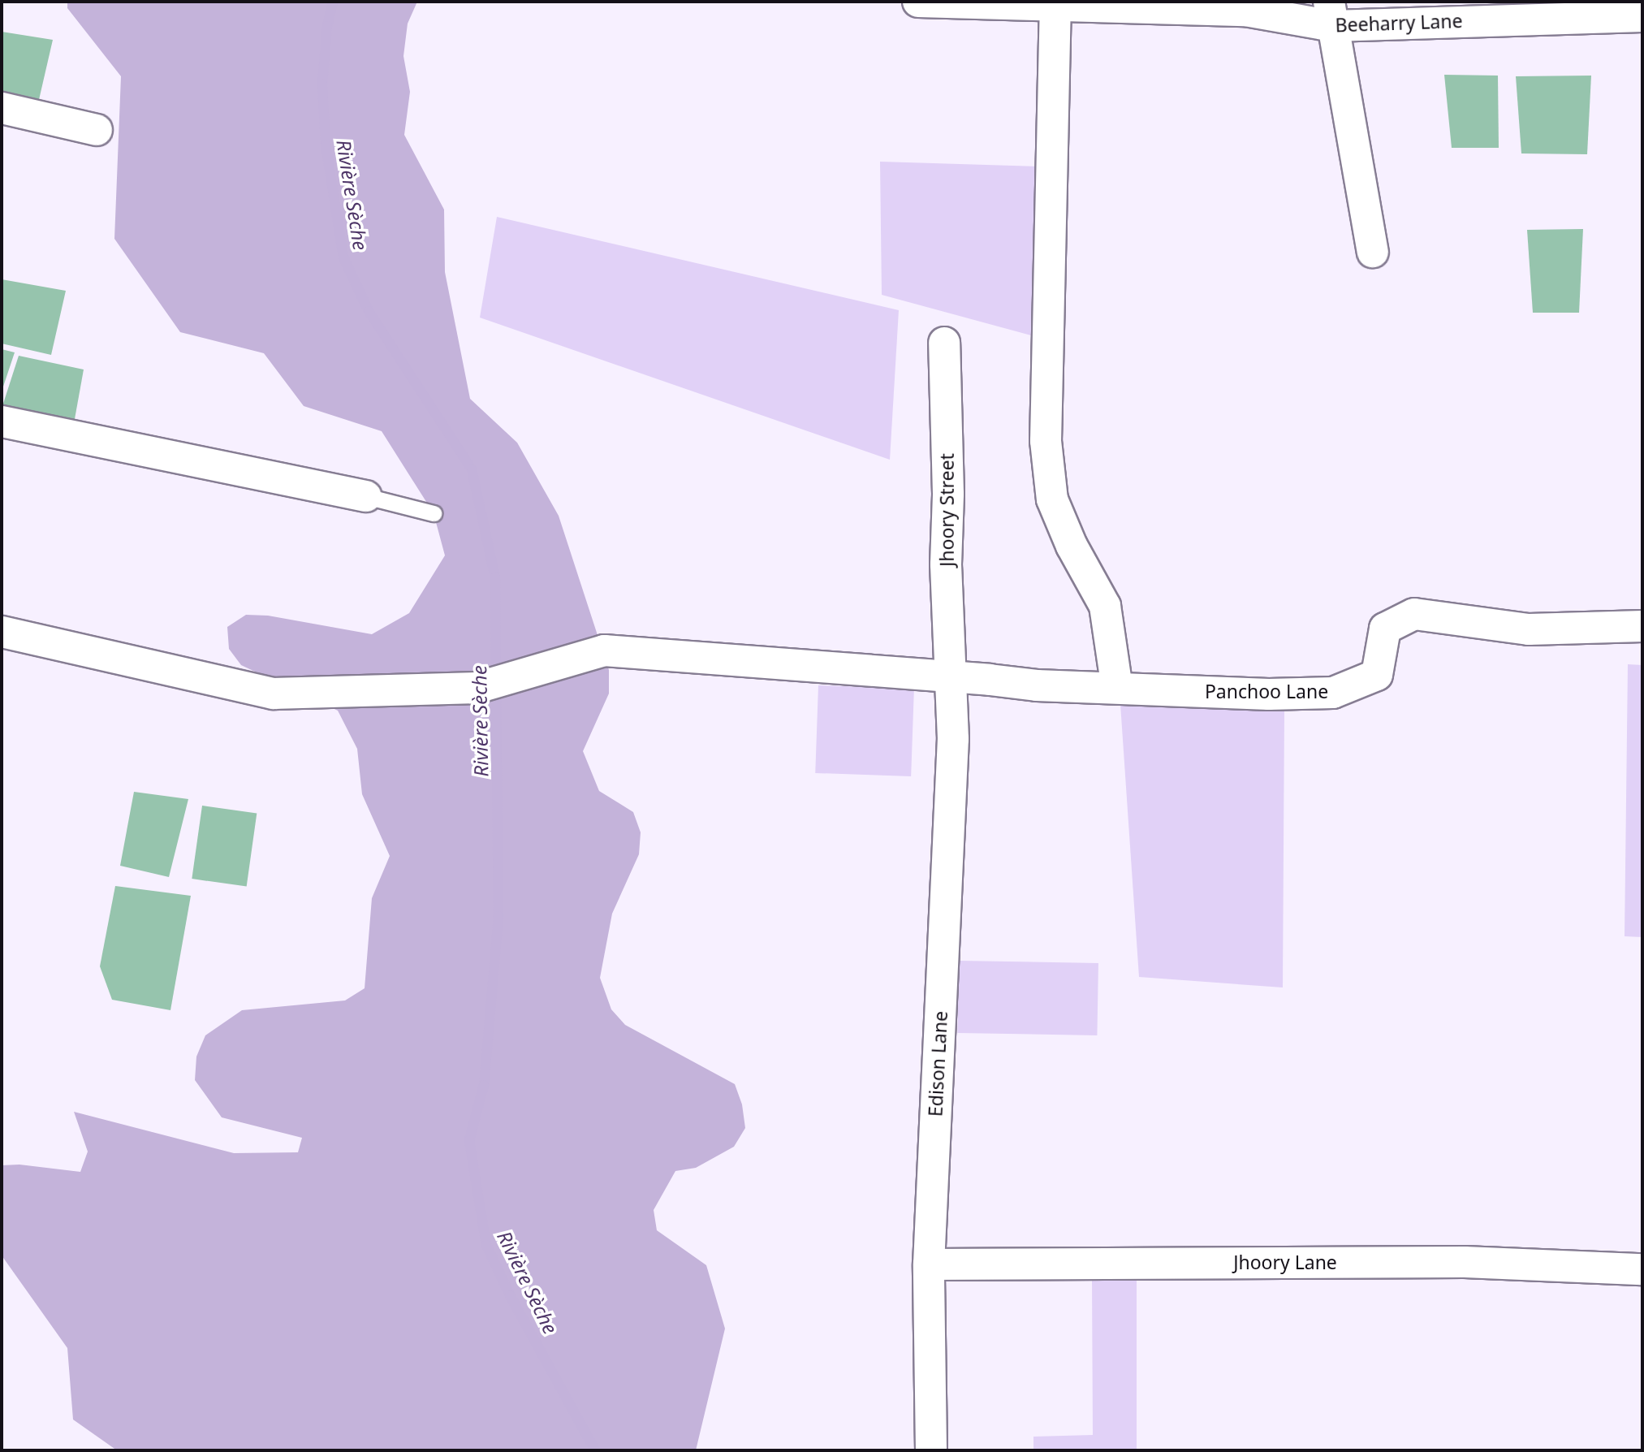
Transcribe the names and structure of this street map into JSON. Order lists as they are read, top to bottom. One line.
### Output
{"streets":{"street":["Beeharry Lane","Jhoory Street","Panchoo Lane","Edison Lane","Jhoory Lane"]},"crossings":[["Jhoory Street","Edison Lane"],["Edison Lane","Jhoory Lane"]],"water":["Rivière Sèche"]}
